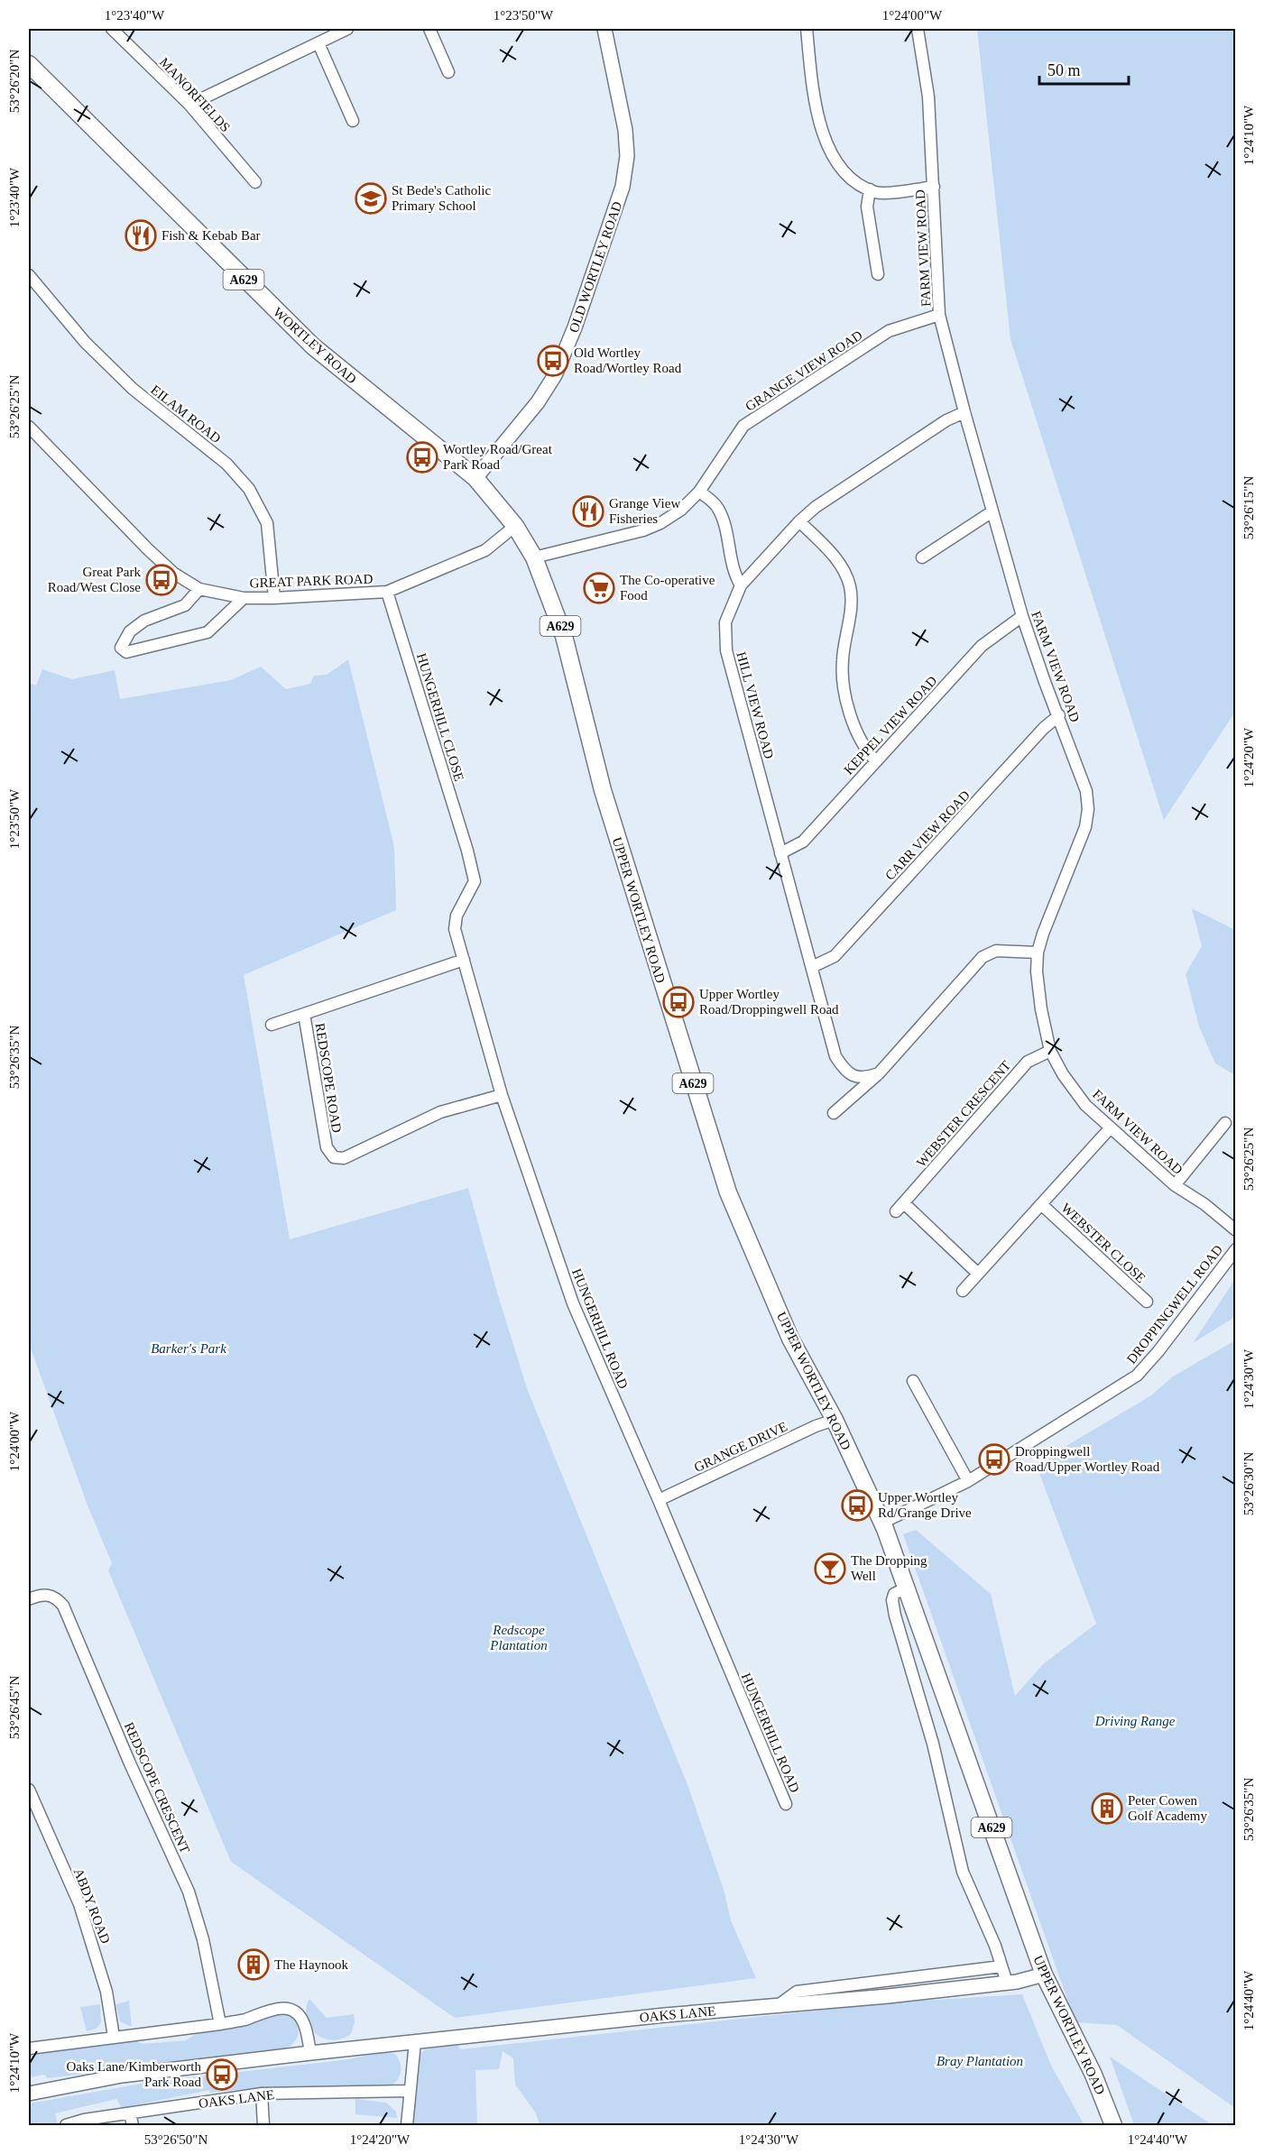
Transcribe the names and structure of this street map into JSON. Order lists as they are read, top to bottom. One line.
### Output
{"streets":{"main road":["A629","WORTLEY ROAD","UPPER WORTLEY ROAD"],"street":["MANORFIELDS","FARM VIEW ROAD","OLD WORTLEY ROAD","GRANGE VIEW ROAD","EILAM ROAD","GREAT PARK ROAD","HILL VIEW ROAD","HUNGERHILL CLOSE","KEPPEL VIEW ROAD","CARR VIEW ROAD","REDSCOPE ROAD","WEBSTER CRESCENT","WEBSTER CLOSE","DROPPINGWELL ROAD","HUNGERHILL ROAD","GRANGE DRIVE","REDSCOPE CRESCENT","ABDY ROAD","OAKS LANE"]},"crossings":[["FARM VIEW ROAD","GRANGE VIEW ROAD"],["FARM VIEW ROAD","HILL VIEW ROAD"],["FARM VIEW ROAD","KEPPEL VIEW ROAD"],["FARM VIEW ROAD","CARR VIEW ROAD"],["FARM VIEW ROAD","WEBSTER CRESCENT"],["OLD WORTLEY ROAD","WORTLEY ROAD"],["WORTLEY ROAD","GREAT PARK ROAD"],["WORTLEY ROAD","UPPER WORTLEY ROAD"],["GRANGE VIEW ROAD","UPPER WORTLEY ROAD"],["EILAM ROAD","GREAT PARK ROAD"],["GREAT PARK ROAD","HUNGERHILL CLOSE"],["GREAT PARK ROAD","UPPER WORTLEY ROAD"],["HILL VIEW ROAD","KEPPEL VIEW ROAD"],["HILL VIEW ROAD","CARR VIEW ROAD"],["HUNGERHILL CLOSE","HUNGERHILL ROAD"],["UPPER WORTLEY ROAD","DROPPINGWELL ROAD"],["UPPER WORTLEY ROAD","GRANGE DRIVE"],["UPPER WORTLEY ROAD","OAKS LANE"],["REDSCOPE ROAD","HUNGERHILL ROAD"],["HUNGERHILL ROAD","GRANGE DRIVE"]],"parks":["Barker's Park","Redscope Plantation","Driving Range","Bray Plantation"],"places":{"school or university":["St Bede's Catholic Primary School"],"restaurant":["Fish & Kebab Bar","Grange View Fisheries"],"bus stop":["Old Wortley Road/Wortley Road","Wortley Road/Great Park Road","Great Park Road/West Close","Upper Wortley Road/Droppingwell Road","Droppingwell Road/Upper Wortley Road","Upper Wortley Rd/Grange Drive","Oaks Lane/Kimberworth Park Road"],"supermarket":["The Co-operative Food"],"bar":["The Dropping Well"],"building":["Peter Cowen Golf Academy","The Haynook"]},"scale_bar":"50 m","coordinates":["1°23'40\"W","1°23'50\"W","1°24'00\"W","53°26'20\"N","1°24'10\"W","53°26'25\"N","53°26'15\"N","1°24'20\"W","53°26'35\"N","1°24'30\"W","53°26'30\"N","53°26'45\"N","1°24'40\"W","53°26'50\"N"]}
